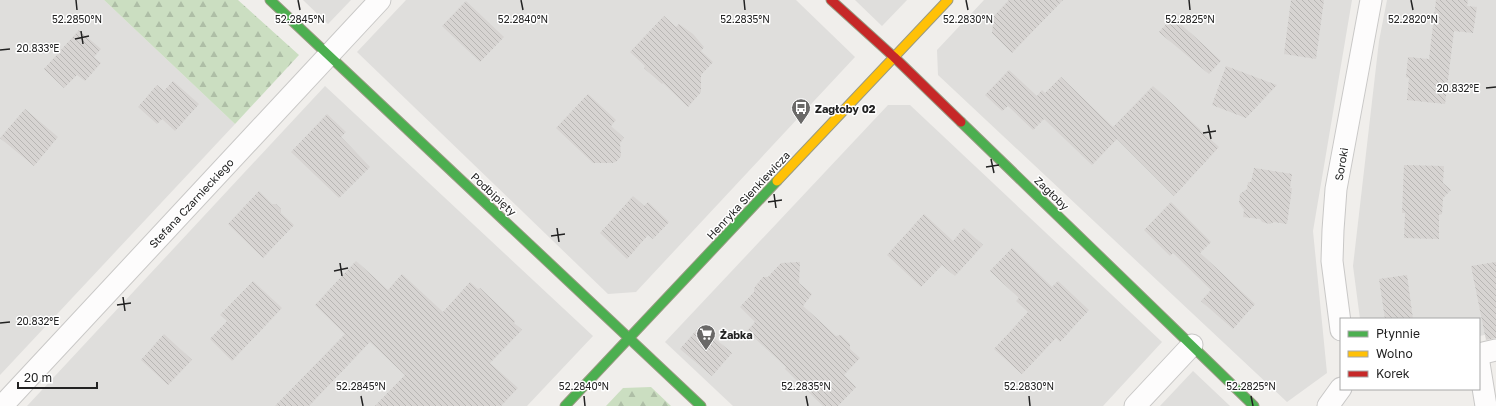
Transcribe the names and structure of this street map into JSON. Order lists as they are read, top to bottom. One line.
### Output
{"streets":{"street":["Soroki","Zagłoby","Podbipięty","Henryka Sienkiewicza","Stefana Czarnieckiego"]},"crossings":[["Zagłoby","Henryka Sienkiewicza"],["Podbipięty","Henryka Sienkiewicza"],["Podbipięty","Stefana Czarnieckiego"]],"places":{"bus stop":["Zagłoby 02"],"supermarket":["Żabka"]},"legend":["Płynnie","Wolno","Korek"],"scale_bar":"20 m","coordinates":["52.2850°N","52.2845°N","52.2840°N","52.2835°N","52.2830°N","52.2825°N","52.2820°N","20.833°E","20.832°E"]}
